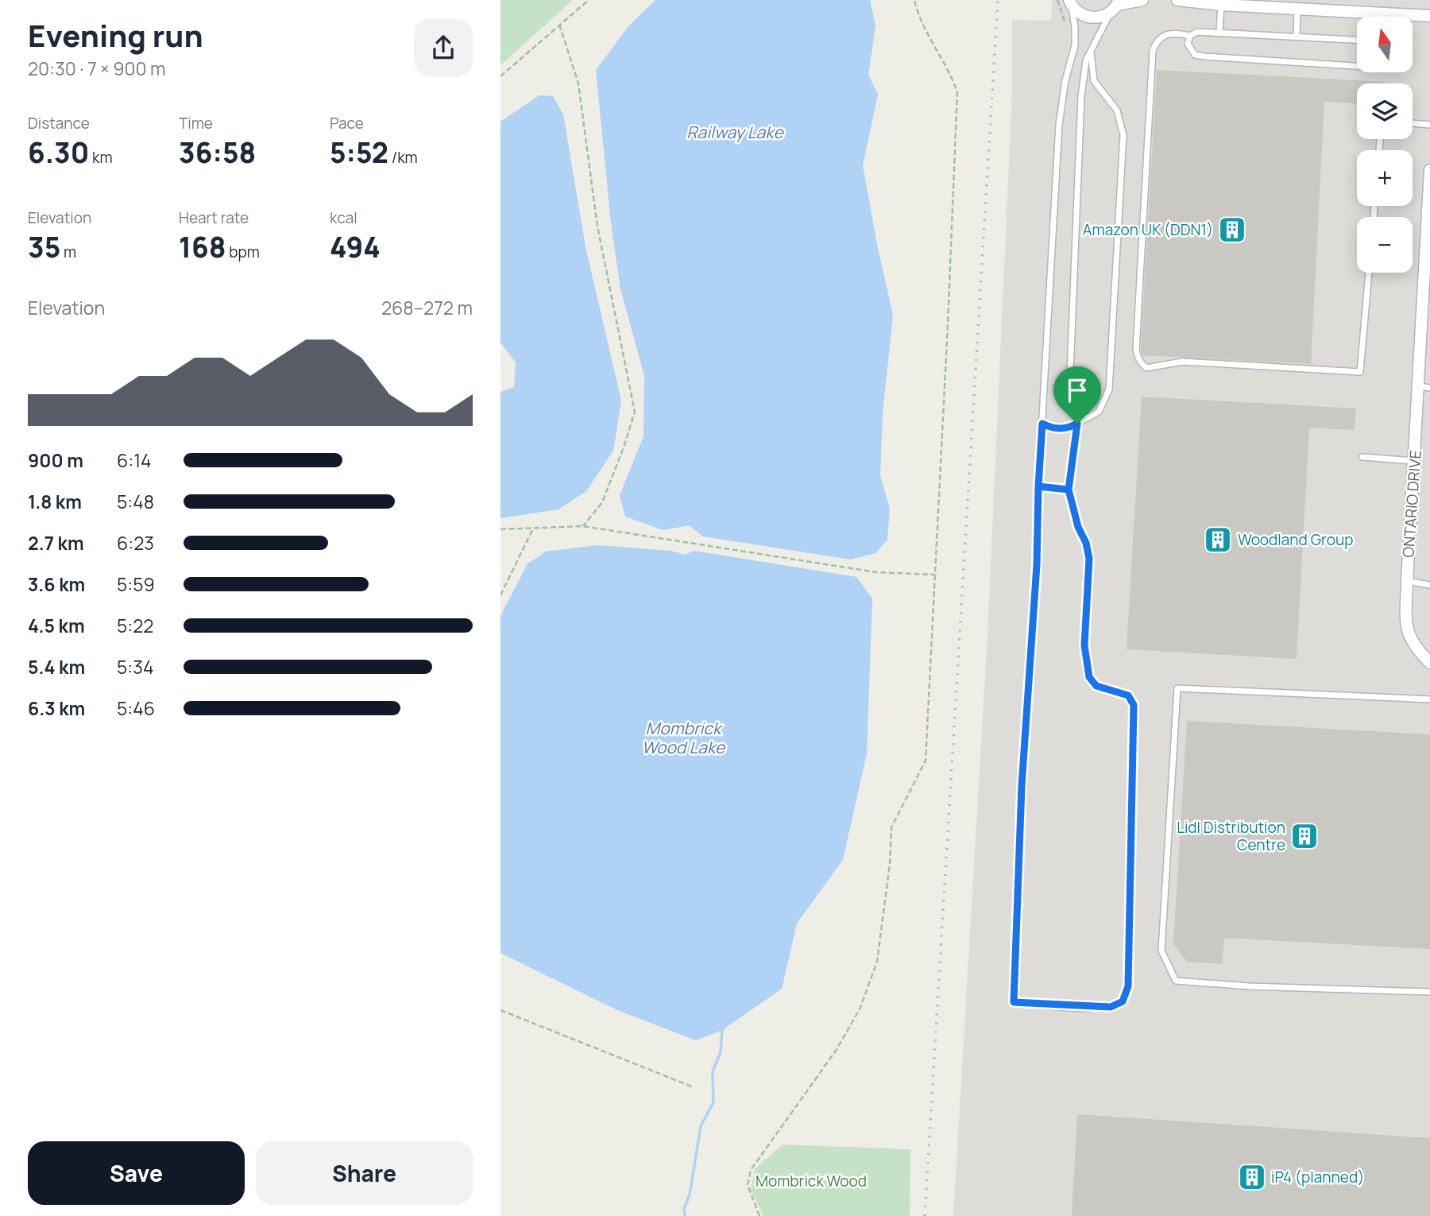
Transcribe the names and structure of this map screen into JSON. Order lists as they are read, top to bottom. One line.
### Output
{"streets":{"street":["ONTARIO DRIVE"]},"water":["Railway Lake","Mombrick Wood Lake"],"parks":["Mombrick Wood"],"places":{"building":["Amazon UK (DDN1)","Woodland Group","Lidl Distribution Centre","iP4 (planned)"]},"north":"top","page":{"heading":["Evening run","20:30 · 7 × 900 m"],"map_buttons":["+","−"],"stats":[["Distance","6.30 km"],["Time","36:58"],["Pace","5:52 /km"],["Elevation","35 m"],["Heart rate","168 bpm"],["kcal","494"]],"chart":["Elevation","268–272 m"],"list":[{"name":"900 m","note":"6:14"},{"name":"1.8 km","note":"5:48"},{"name":"2.7 km","note":"6:23"},{"name":"3.6 km","note":"5:59"},{"name":"4.5 km","note":"5:22"},{"name":"5.4 km","note":"5:34"},{"name":"6.3 km","note":"5:46"}],"buttons":["Save","Share"]}}
